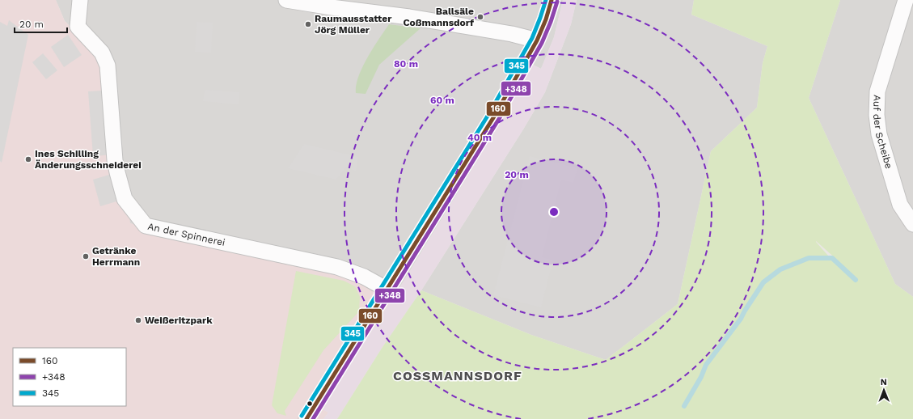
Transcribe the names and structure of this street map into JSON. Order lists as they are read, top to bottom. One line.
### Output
{"streets":{"street":["Auf der Scheibe","An der Spinnerei"]},"districts":["COSSMANNSDORF"],"places":["Ballsäle Coßmannsdorf","Raumausstatter Jörg Müller","Ines Schilling Änderungsschneiderei","Getränke Herrmann","Weißeritzpark"],"lines":["transit line 160","transit line 345","transit line +348"],"legend":["160","+348","345"],"scale_bar":"20 m","north":"top","rings":["80 m","60 m","40 m","20 m"]}
